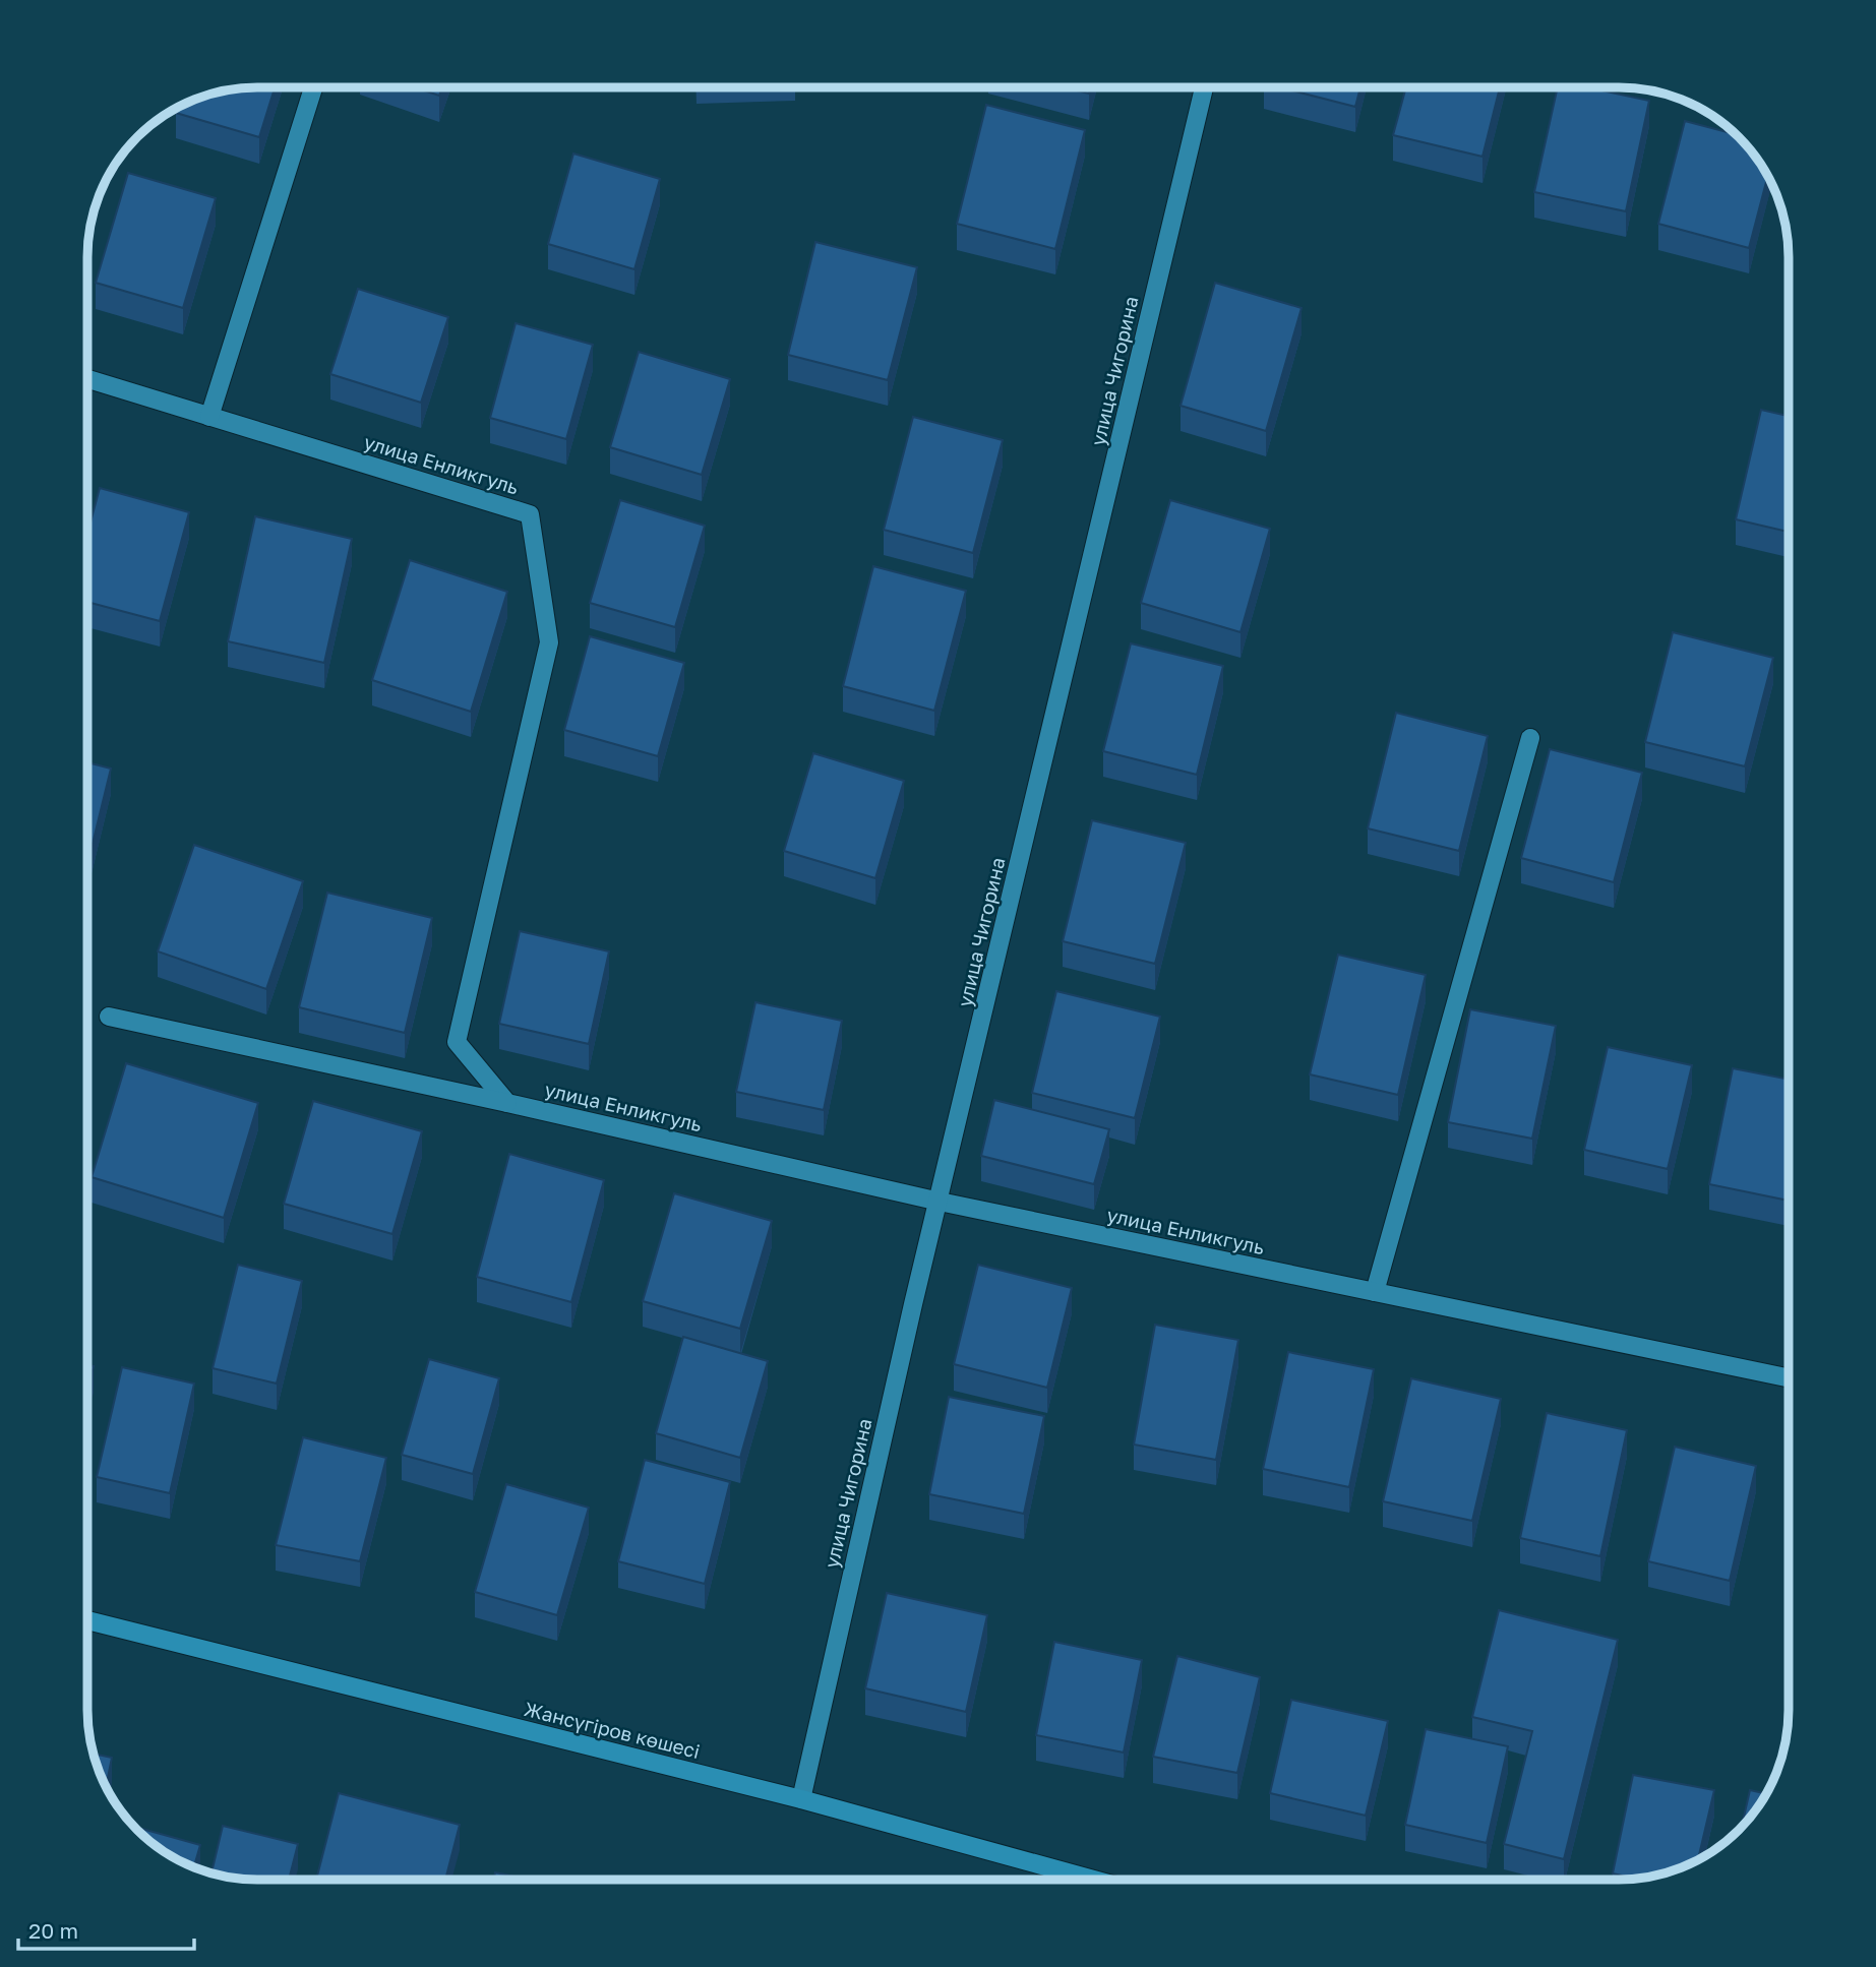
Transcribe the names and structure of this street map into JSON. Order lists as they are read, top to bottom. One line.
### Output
{"streets":{"main road":["Жансүгіров көшесі"],"street":["улица Чигорина","улица Енликгуль"]},"crossings":[["улица Чигорина","улица Енликгуль"],["улица Чигорина","Жансүгіров көшесі"]],"scale_bar":"20 m"}
